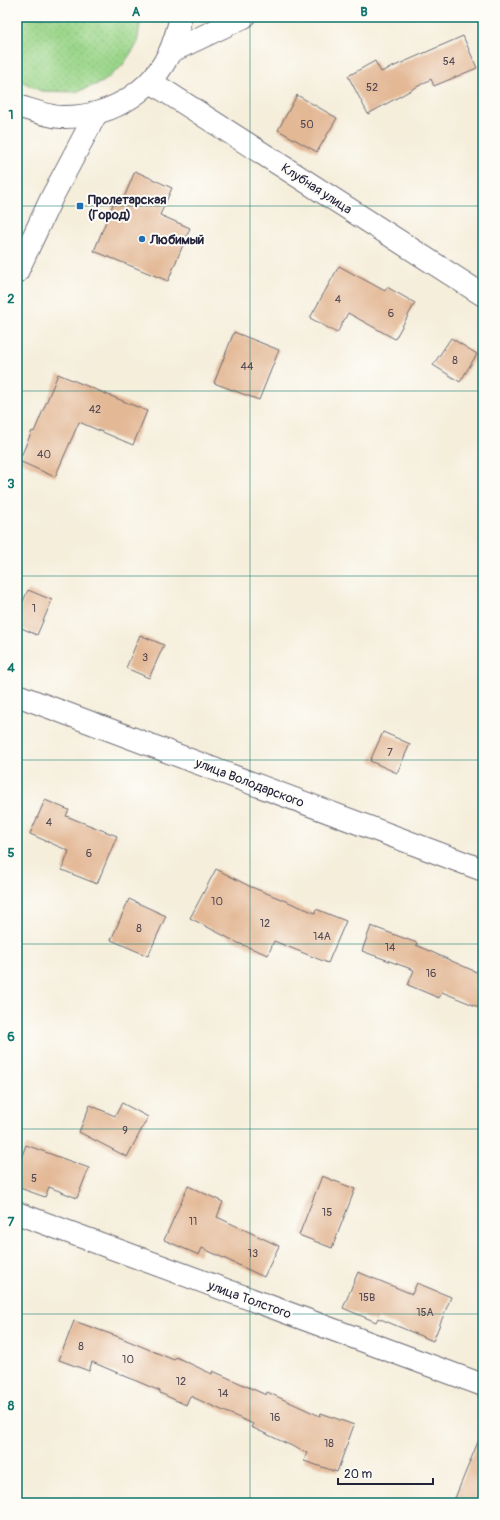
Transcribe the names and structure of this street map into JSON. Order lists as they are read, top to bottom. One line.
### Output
{"streets":{"street":["Клубная улица","улица Володарского","улица Толстого"]},"places":{"transit":["Пролетарская (Город)"],"other":["Любимый"]},"house_numbers":["54","52","50","4","6","8","44","42","40","1","3","7","4","6","10","12","8","14А","14","16","9","5","15","11","13","15В","15А","8","10","12","14","16","18"],"scale_bar":"20 m","grid":{"columns":["A","B"],"rows":["1","2","3","4","5","6","7","8"]}}
